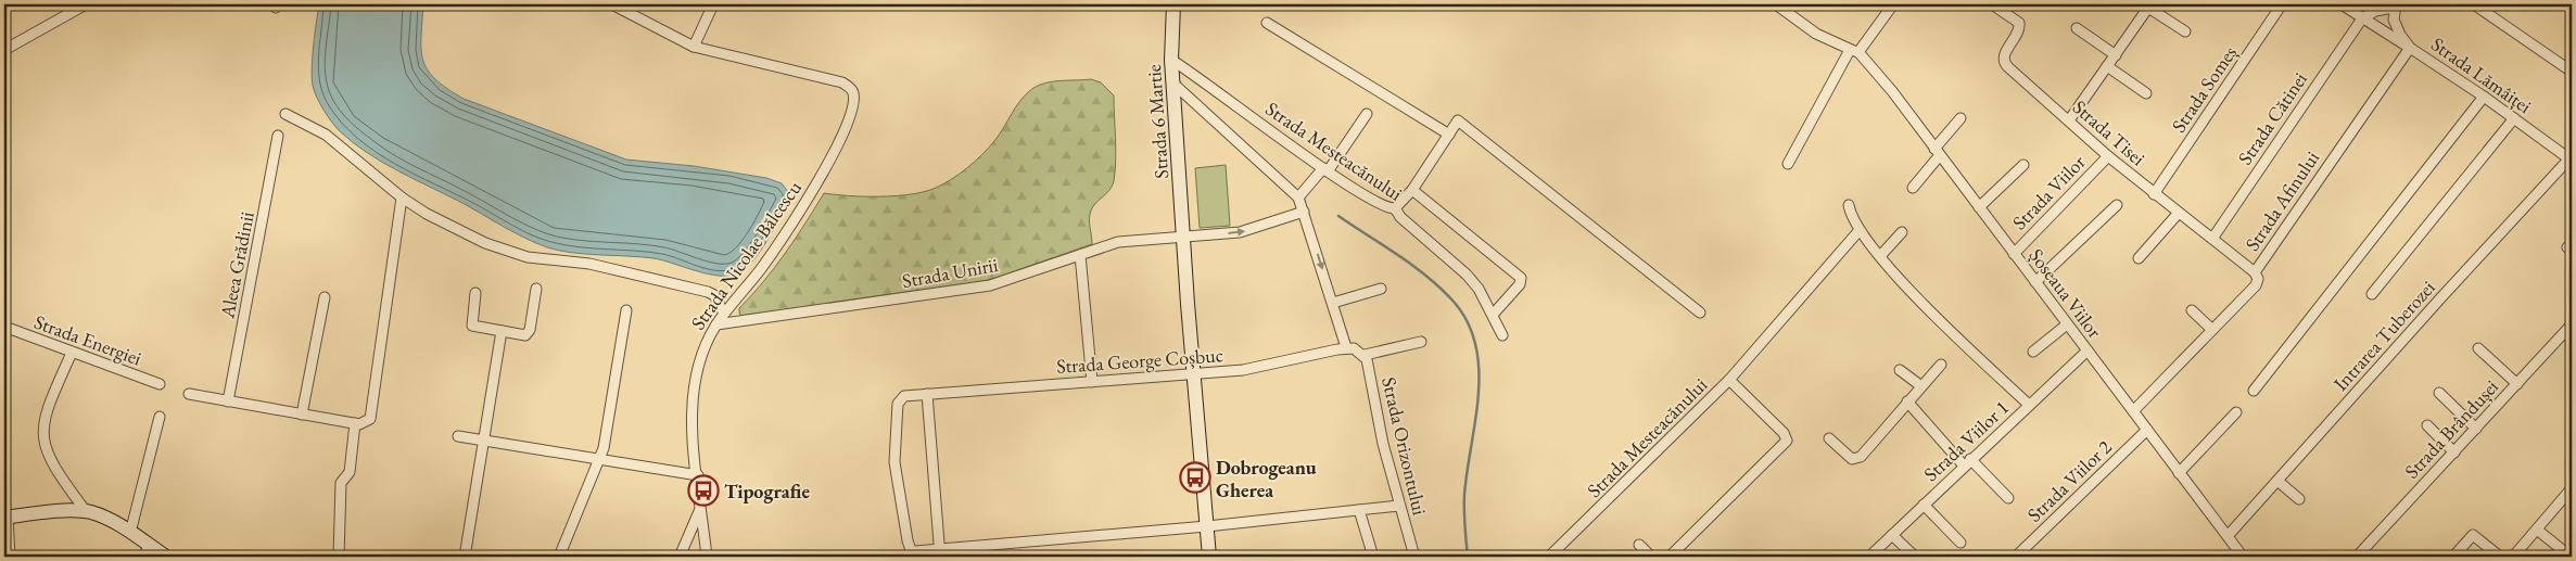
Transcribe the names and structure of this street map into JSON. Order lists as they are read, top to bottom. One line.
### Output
{"streets":{"street":["Strada Lămâiței","Strada Someș","Strada Cătinei","Strada 6 Martie","Strada Tisei","Strada Mesteacănului","Strada Viilor","Strada Afinului","Strada Nicolae Bălcescu","Aleea Grădinii","Strada Unirii","Șoseaua Viilor","Intrarea Tuberozei","Strada Energiei","Strada George Coșbuc","Strada Brândușei","Strada Viilor 1","Strada Orizontului","Strada Viilor 2"]},"crossings":[["Strada Lămâiței","Strada Afinului"],["Strada Lămâiței","Intrarea Tuberozei"],["Strada Someș","Strada Tisei"],["Strada Cătinei","Strada Tisei"],["Strada 6 Martie","Strada Mesteacănului"],["Strada 6 Martie","Strada Unirii"],["Strada 6 Martie","Strada George Coșbuc"],["Strada Tisei","Strada Viilor"],["Strada Tisei","Strada Afinului"],["Strada Viilor","Șoseaua Viilor"],["Strada Afinului","Șoseaua Viilor"],["Strada Nicolae Bălcescu","Strada Unirii"],["Șoseaua Viilor","Intrarea Tuberozei"],["Șoseaua Viilor","Strada Viilor 1"],["Șoseaua Viilor","Strada Viilor 2"],["Strada George Coșbuc","Strada Orizontului"],["Strada Viilor 1","Strada Viilor 2"]],"places":{"bus stop":["Dobrogeanu Gherea","Tipografie"]}}
